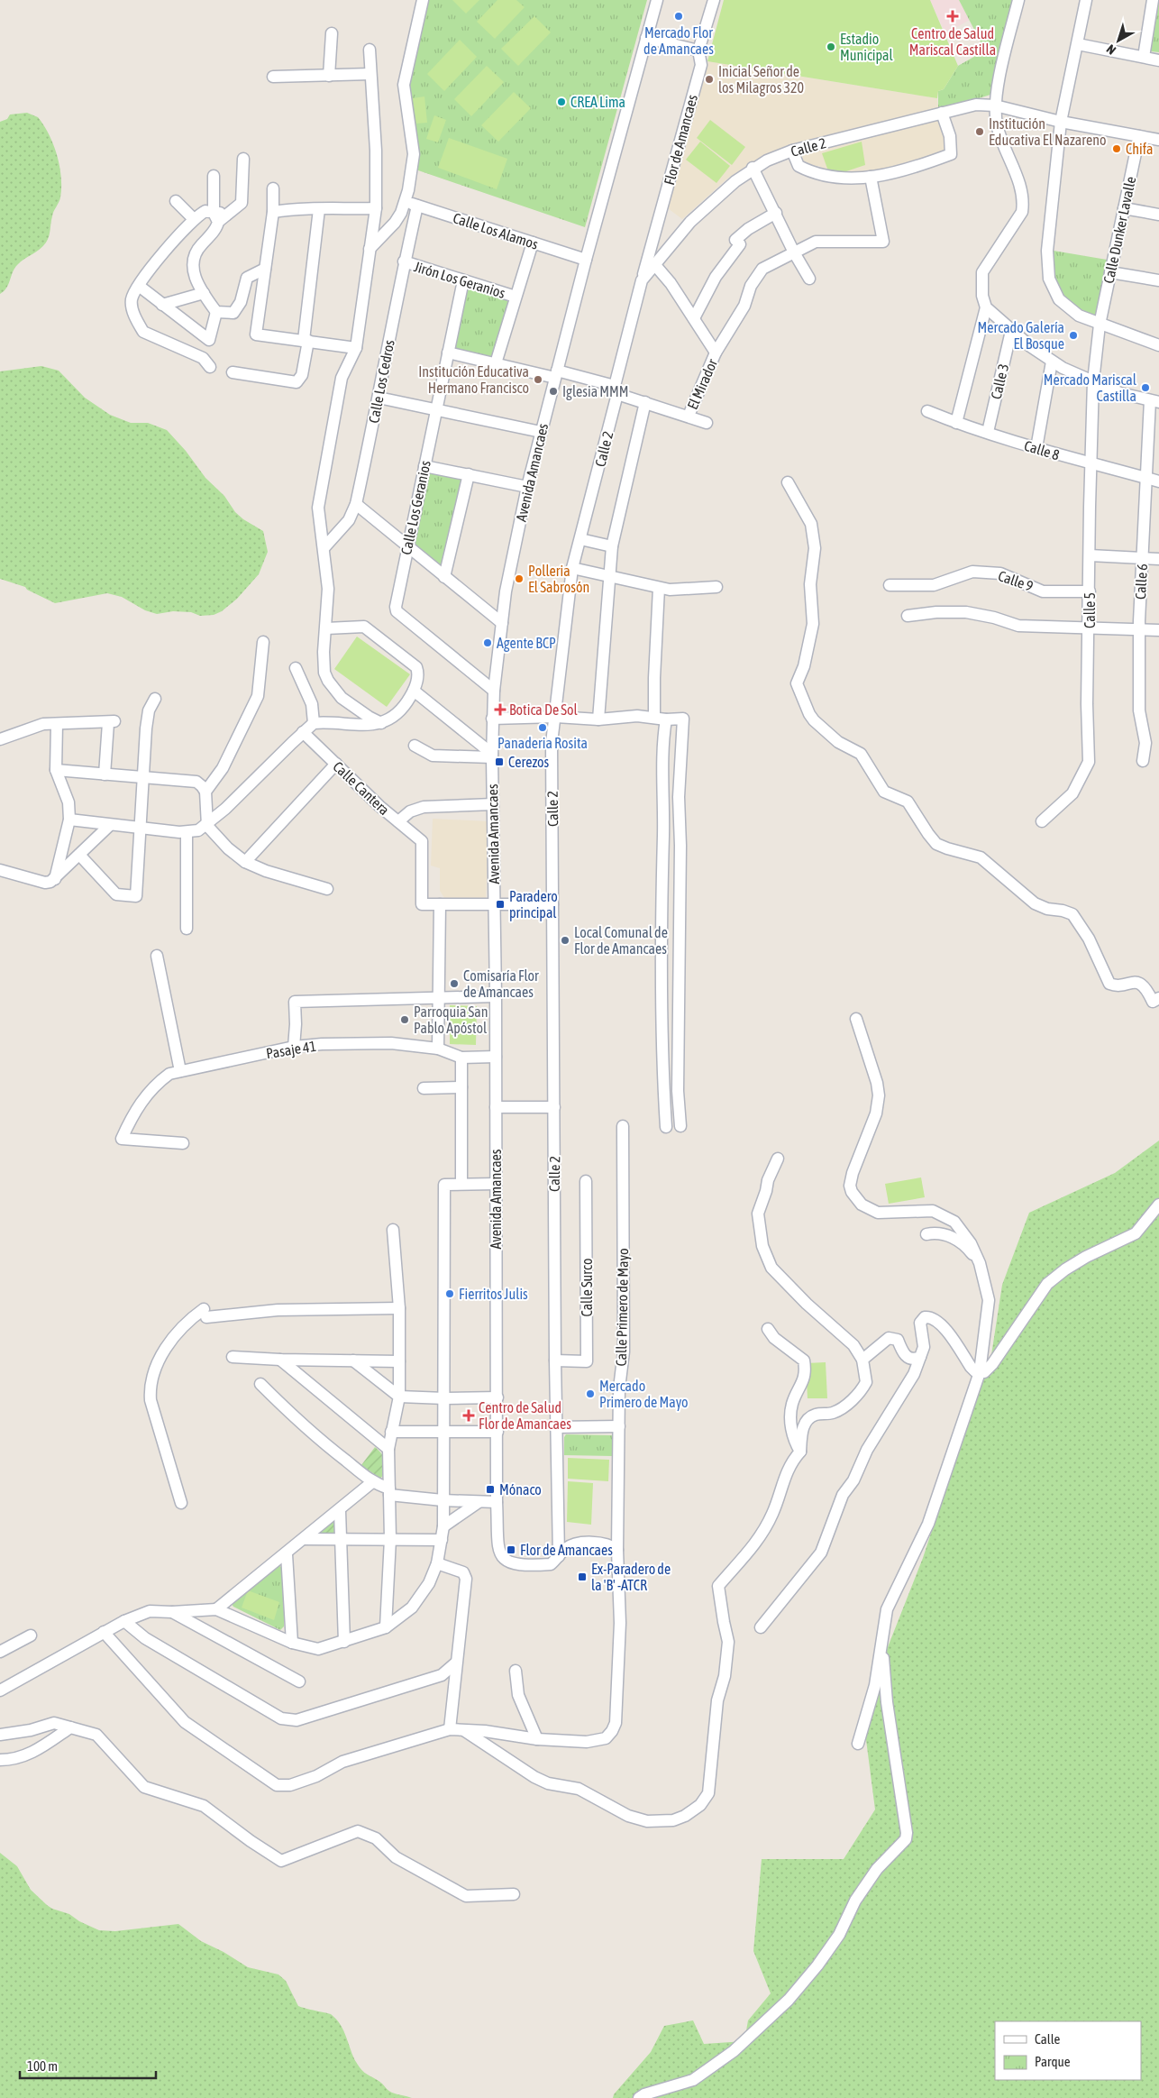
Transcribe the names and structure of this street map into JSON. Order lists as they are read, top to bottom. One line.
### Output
{"streets":{"street":["Flor de Amancaes","Calle 2","Calle Dunker Lavalle","Calle Los Alamos","Jirón Los Geranios","Calle Los Cedros","Calle 3","El Mirador","Calle 8","Avenida Amancaes","Calle Los Geranios","Calle 9","Calle 6","Calle 5","Calle Cantera","Pasaje 41","Calle Surco","Calle Primero de Mayo"]},"crossings":[["Flor de Amancaes","Calle 2"],["Calle 2","Calle Dunker Lavalle"],["Calle 2","Avenida Amancaes"],["Calle 2","Calle Surco"],["Calle Dunker Lavalle","Calle 5"],["Calle Los Alamos","Calle Los Cedros"],["Calle Los Alamos","Avenida Amancaes"],["Jirón Los Geranios","Calle Los Cedros"],["Jirón Los Geranios","Calle Los Geranios"],["Calle 3","Calle 8"],["Calle 8","Calle 6"],["Calle 8","Calle 5"],["Avenida Amancaes","Calle Los Geranios"],["Avenida Amancaes","Pasaje 41"],["Calle 9","Calle 5"]],"places":{"other":["Mercado Flor de Amancaes","Estadio Municipal","Inicial Señor de los Milagros 320","CREA Lima","Institución Educativa El Nazareno","Chifa","Mercado Galería El Bosque","Institución Educativa Hermano Francisco","Mercado Mariscal Castilla","Iglesia MMM","Polleria El Sabrosón","Agente BCP","Panaderia Rosita","Local Comunal de Flor de Amancaes","Comisaría Flor de Amancaes","Parroquia San Pablo Apóstol","Fierritos Julis","Mercado Primero de Mayo"],"health":["Centro de Salud Mariscal Castilla","Botica De Sol","Centro de Salud Flor de Amancaes"],"transit":["Cerezos","Paradero principal","Mónaco","Flor de Amancaes","Ex-Paradero de la 'B' -ATCR"]},"legend":["Calle","Parque"],"scale_bar":"100 m","north":"bottom left"}
